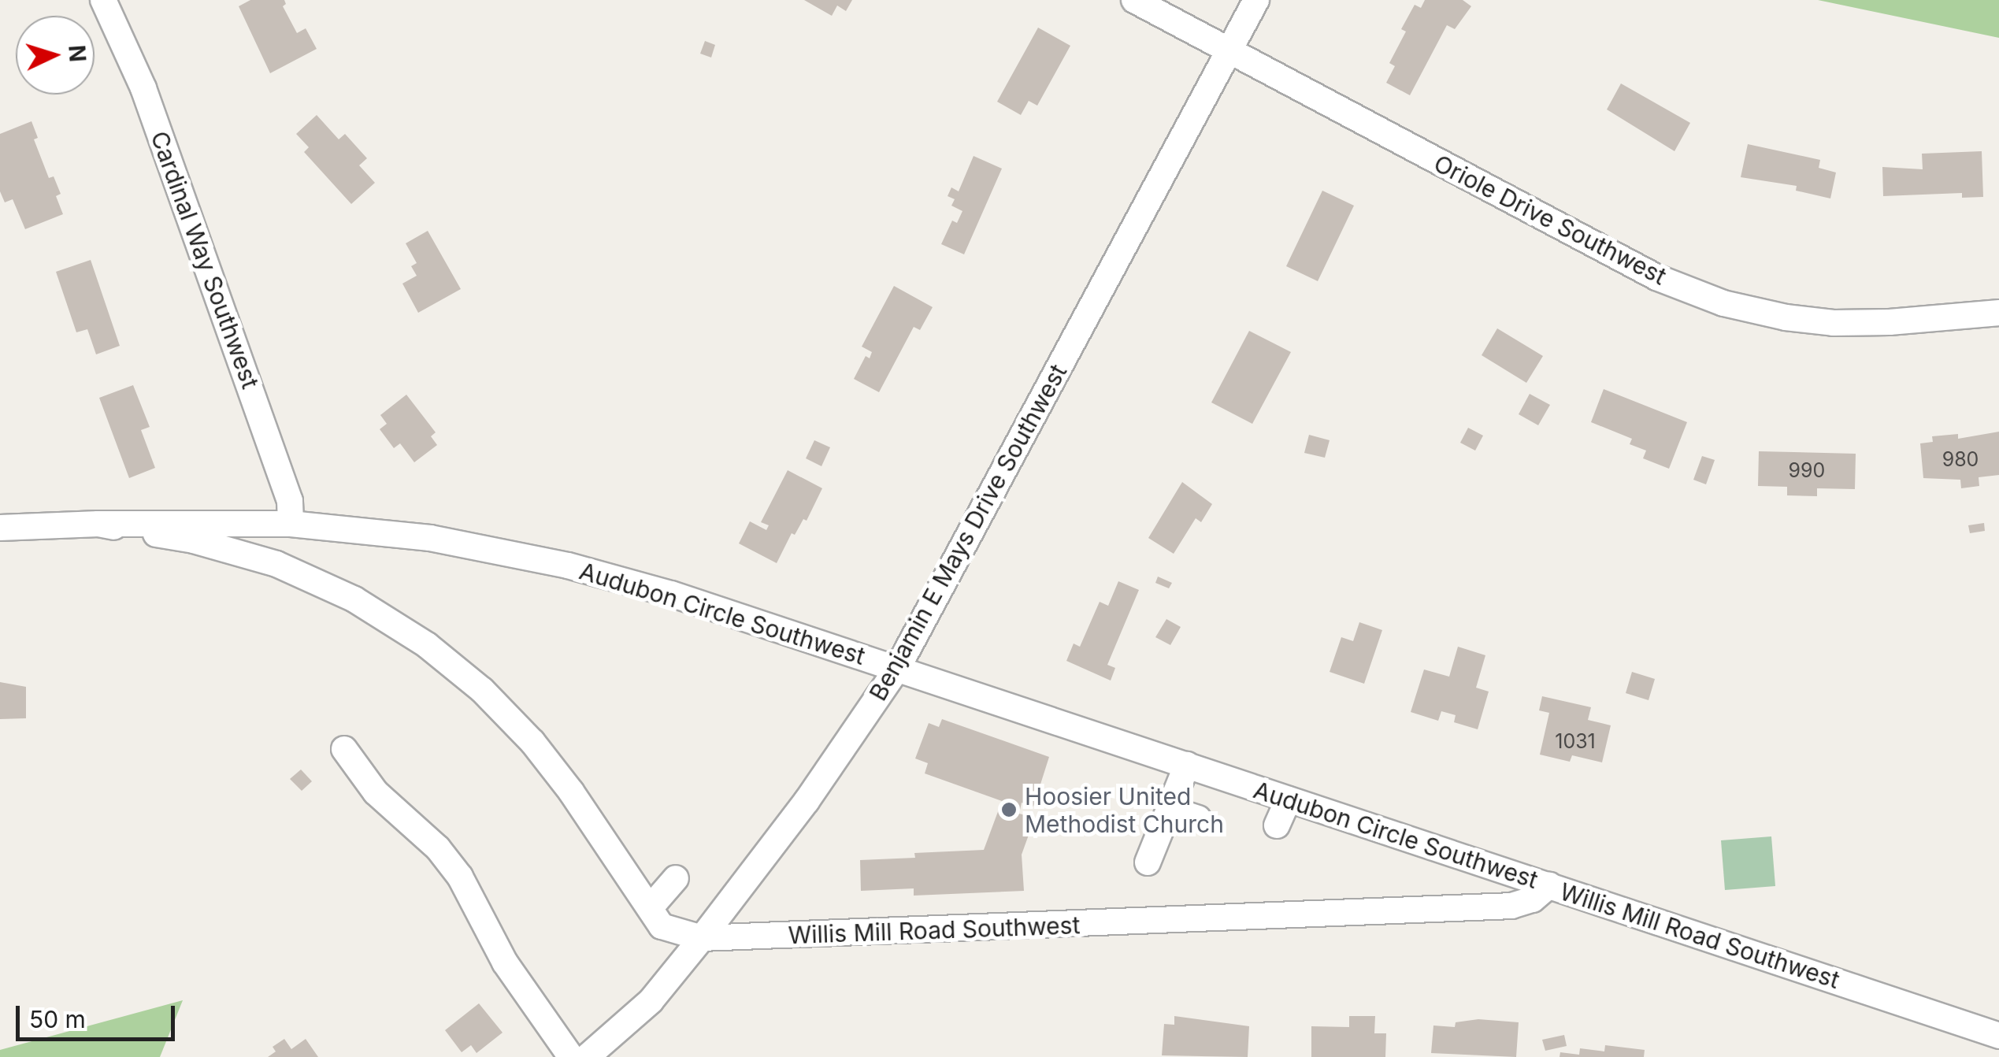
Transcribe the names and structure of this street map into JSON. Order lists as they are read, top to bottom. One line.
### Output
{"streets":{"street":["Oriole Drive Southwest","Cardinal Way Southwest","Benjamin E Mays Drive Southwest","Audubon Circle Southwest","Willis Mill Road Southwest"]},"crossings":[["Oriole Drive Southwest","Benjamin E Mays Drive Southwest"],["Cardinal Way Southwest","Audubon Circle Southwest"],["Benjamin E Mays Drive Southwest","Audubon Circle Southwest"],["Benjamin E Mays Drive Southwest","Willis Mill Road Southwest"],["Audubon Circle Southwest","Willis Mill Road Southwest"]],"places":["Hoosier United Methodist Church"],"house_numbers":["980","990","1031"],"scale_bar":"50 m","north":"right"}
